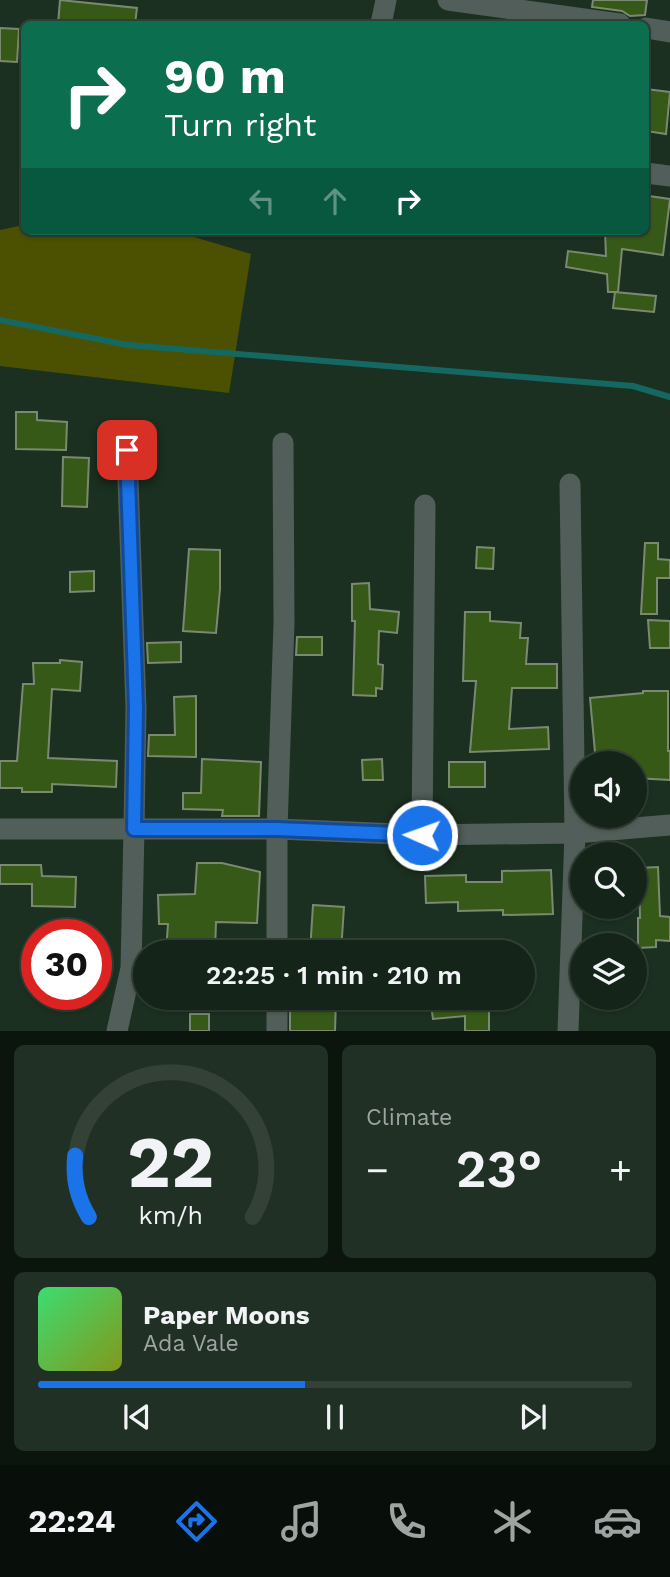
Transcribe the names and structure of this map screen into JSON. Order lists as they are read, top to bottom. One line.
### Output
{"page":{"turn":["90 m","Turn right"],"limit":"30","trip":"22:25 · 1 min · 210 m","tile":"Climate","heat":["−","23°","+"],"song":["Paper Moons","Ada Vale"],"tabs":"22:24","gauge":["22","km/h"]}}
